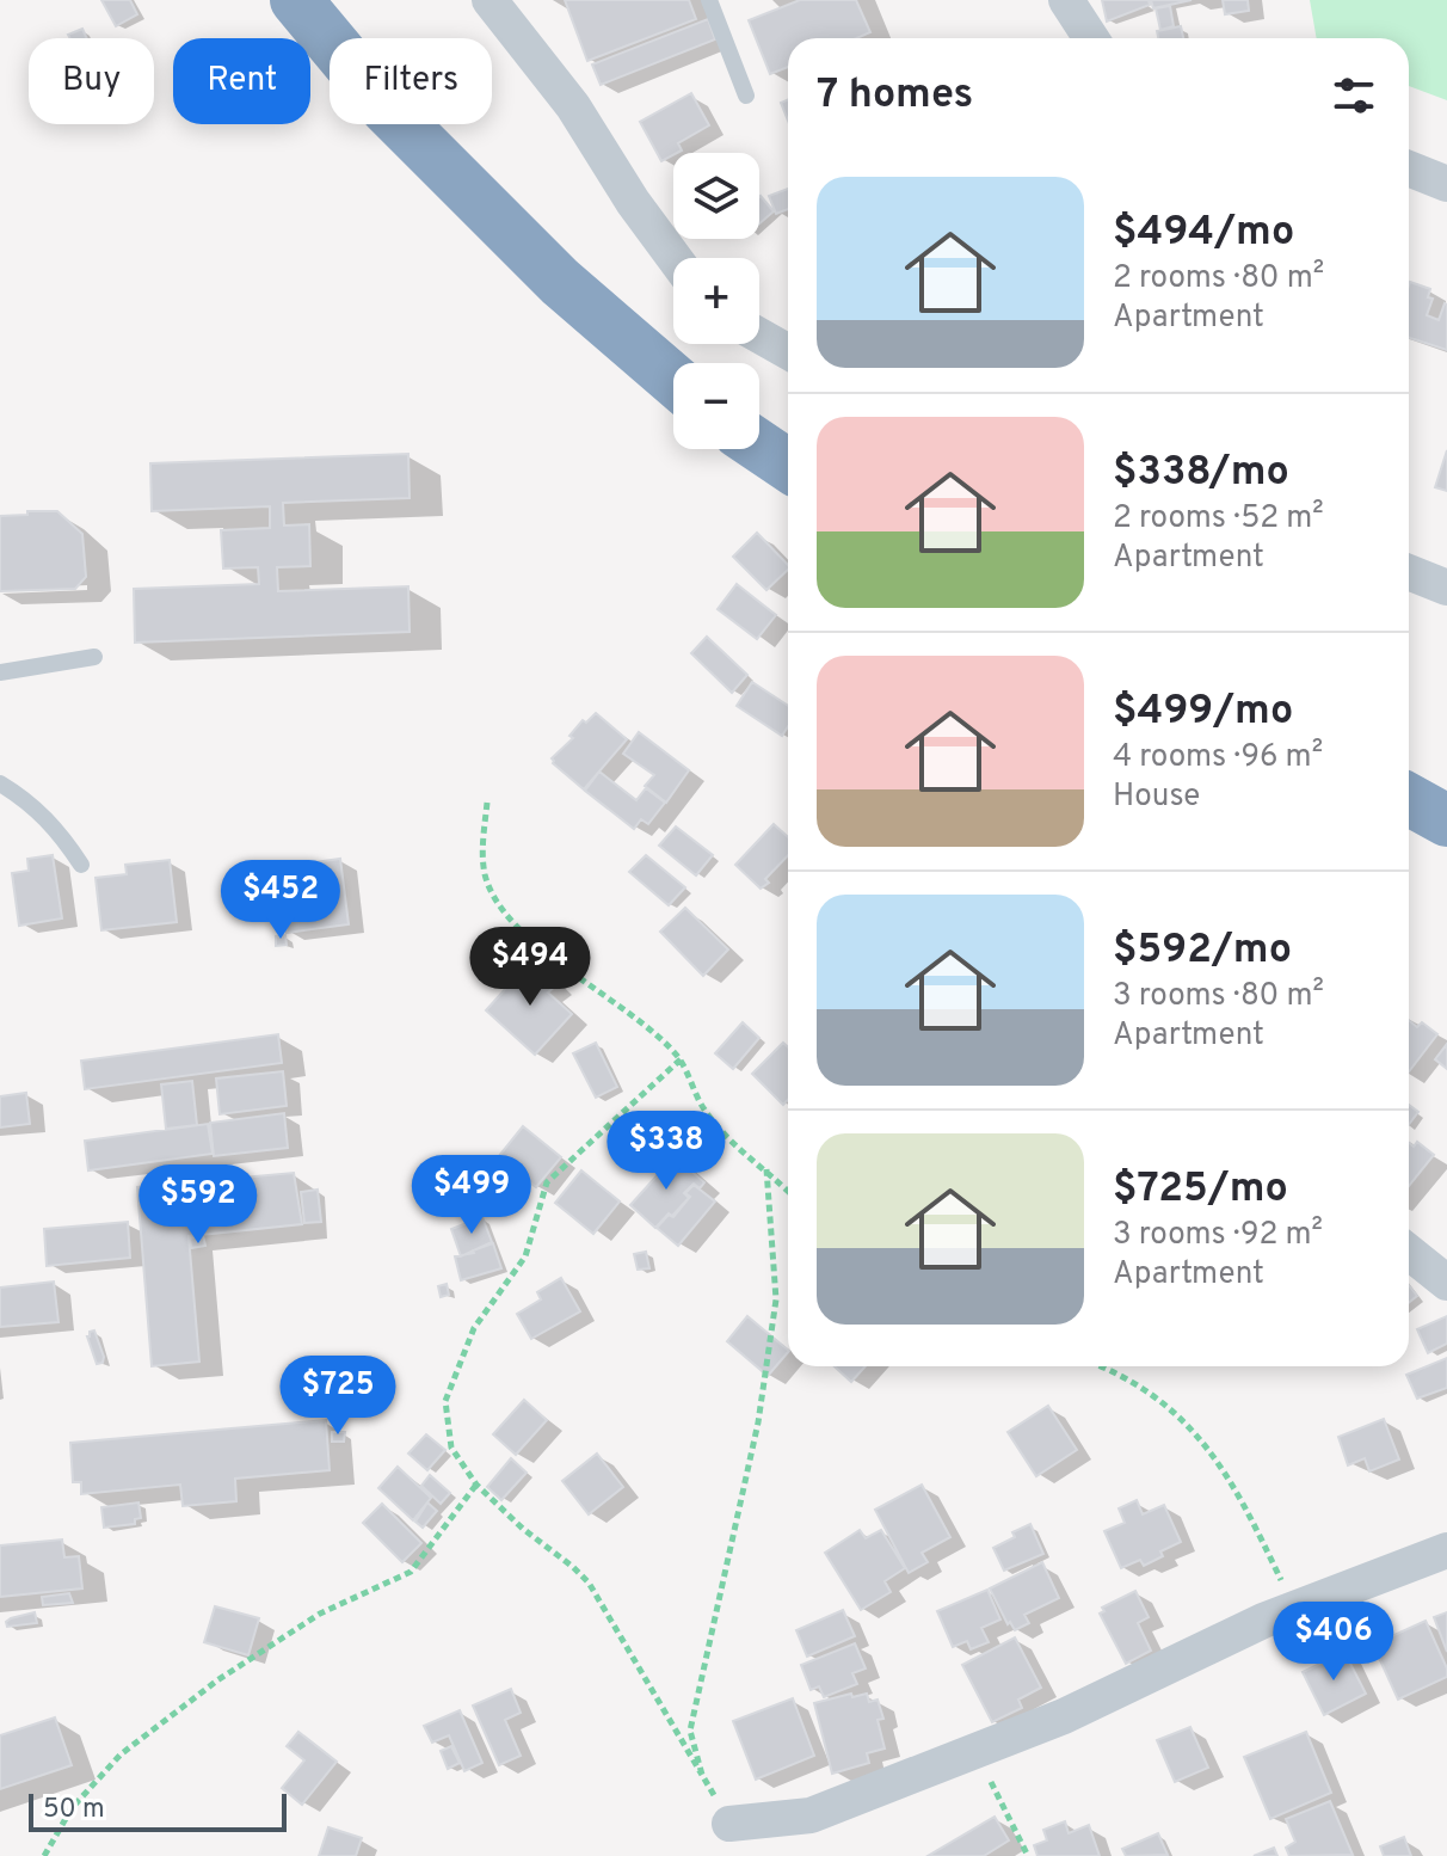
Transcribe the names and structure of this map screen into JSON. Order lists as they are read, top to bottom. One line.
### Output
{"scale_bar":"50 m","page":{"chip":["Buy","Rent","Filters"],"heading":"7 homes","map_buttons":["+","−"],"list":[{"name":"$494/mo","note":"2 rooms · 80 m² · Apartment"},{"name":"$338/mo","note":"2 rooms · 52 m² · Apartment"},{"name":"$499/mo","note":"4 rooms · 96 m² · House"},{"name":"$592/mo","note":"3 rooms · 80 m² · Apartment"},{"name":"$725/mo","note":"3 rooms · 92 m² · Apartment"}],"price":["$452","$494","$338","$499","$592","$725","$406"],"scale":"50 m"}}
